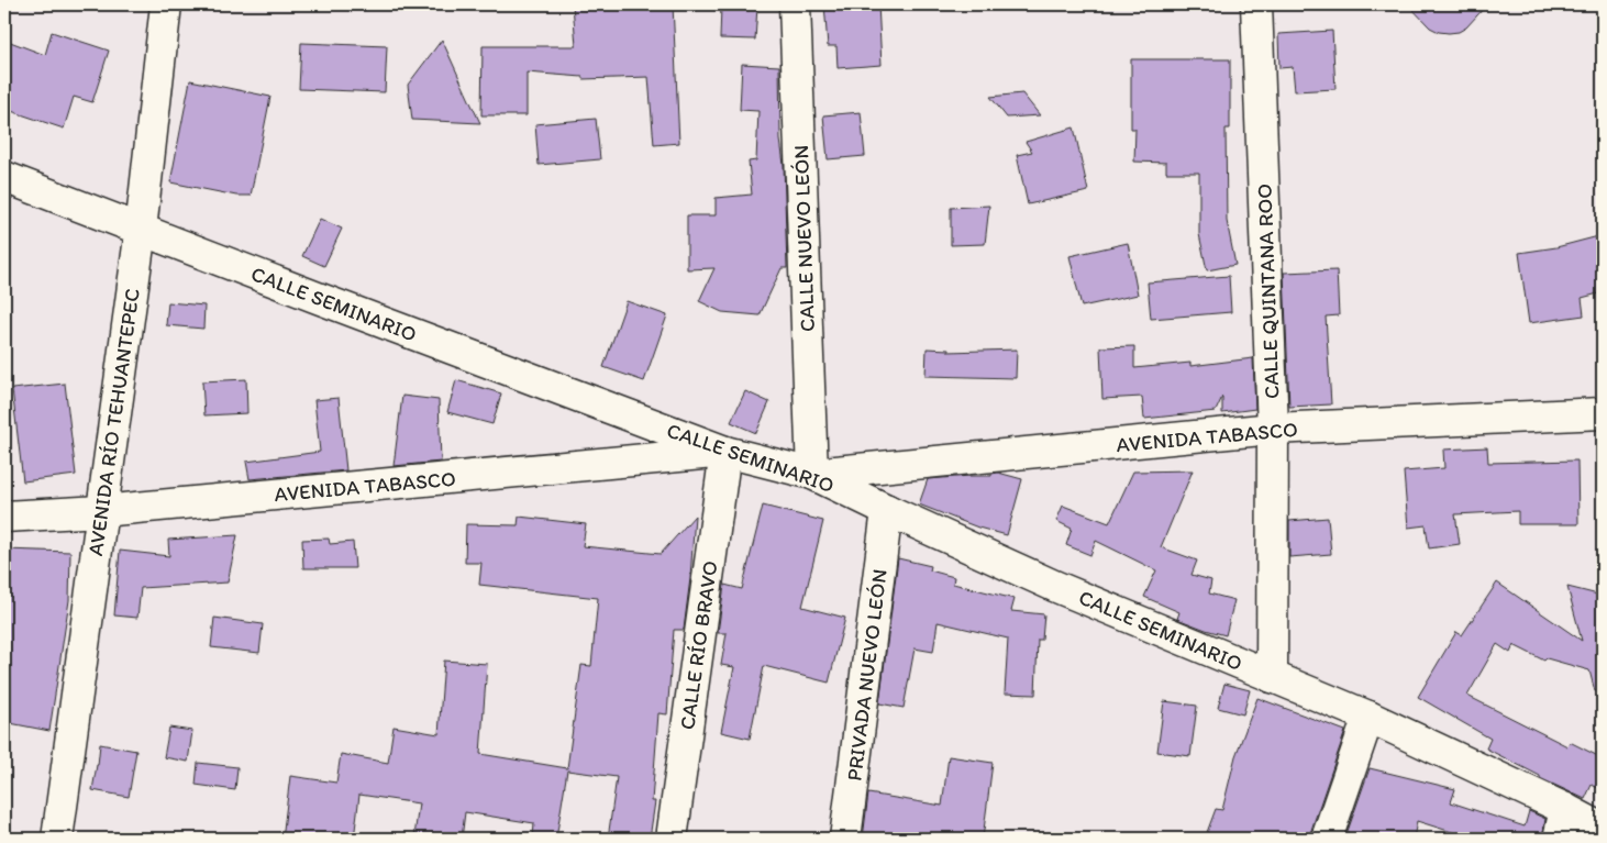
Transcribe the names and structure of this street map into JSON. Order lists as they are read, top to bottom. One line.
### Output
{"streets":{"street":["CALLE NUEVO LEÓN","CALLE QUINTANA ROO","CALLE SEMINARIO","AVENIDA RÍO TEHUANTEPEC","AVENIDA TABASCO","CALLE RÍO BRAVO","PRIVADA NUEVO LEÓN"]},"crossings":[["CALLE NUEVO LEÓN","CALLE SEMINARIO"],["CALLE NUEVO LEÓN","AVENIDA TABASCO"],["CALLE QUINTANA ROO","CALLE SEMINARIO"],["CALLE QUINTANA ROO","AVENIDA TABASCO"],["CALLE SEMINARIO","AVENIDA RÍO TEHUANTEPEC"],["CALLE SEMINARIO","AVENIDA TABASCO"],["CALLE SEMINARIO","CALLE RÍO BRAVO"],["CALLE SEMINARIO","PRIVADA NUEVO LEÓN"],["AVENIDA RÍO TEHUANTEPEC","AVENIDA TABASCO"],["AVENIDA TABASCO","CALLE RÍO BRAVO"]]}
